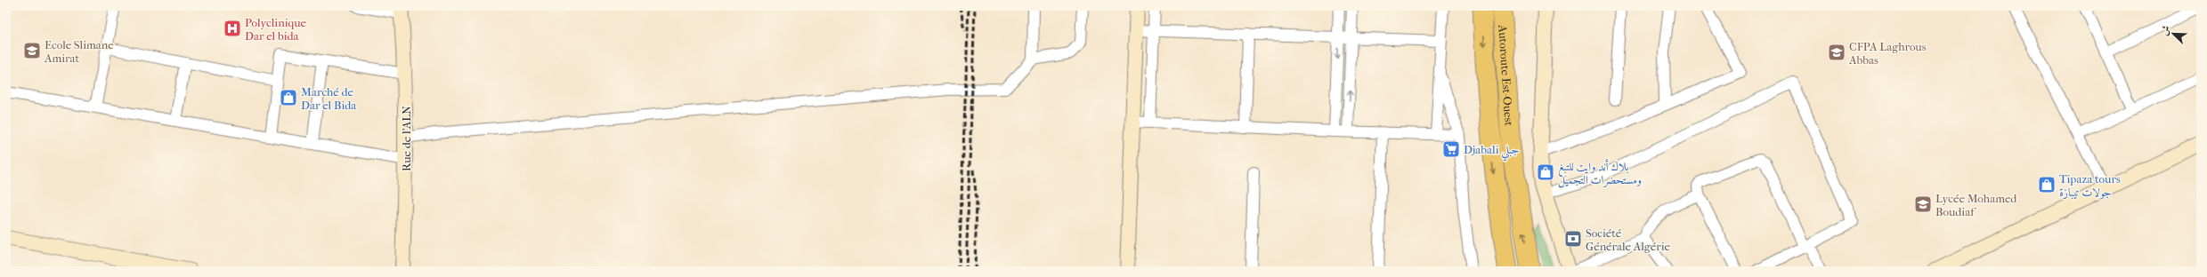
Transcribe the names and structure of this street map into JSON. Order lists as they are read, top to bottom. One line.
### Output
{"streets":{"highway":["Autoroute Est-Ouest"],"street":["Rue de l'ALN"]},"places":{"hospital":["Polyclinique Dar el bida"],"school or university":["Ecole Slimane Amirat","CFPA Laghrous Abbas","Lycée Mohamed Boudiaf"],"shop":["Marché de Dar el Bida","بلاك أند وايت للتبغ ومستحضرات التجميل","Tipaza tours جولات تيبازة"],"supermarket":["Djabali جبلي"],"bank":["Société Générale Algérie"]},"north":"top left"}
